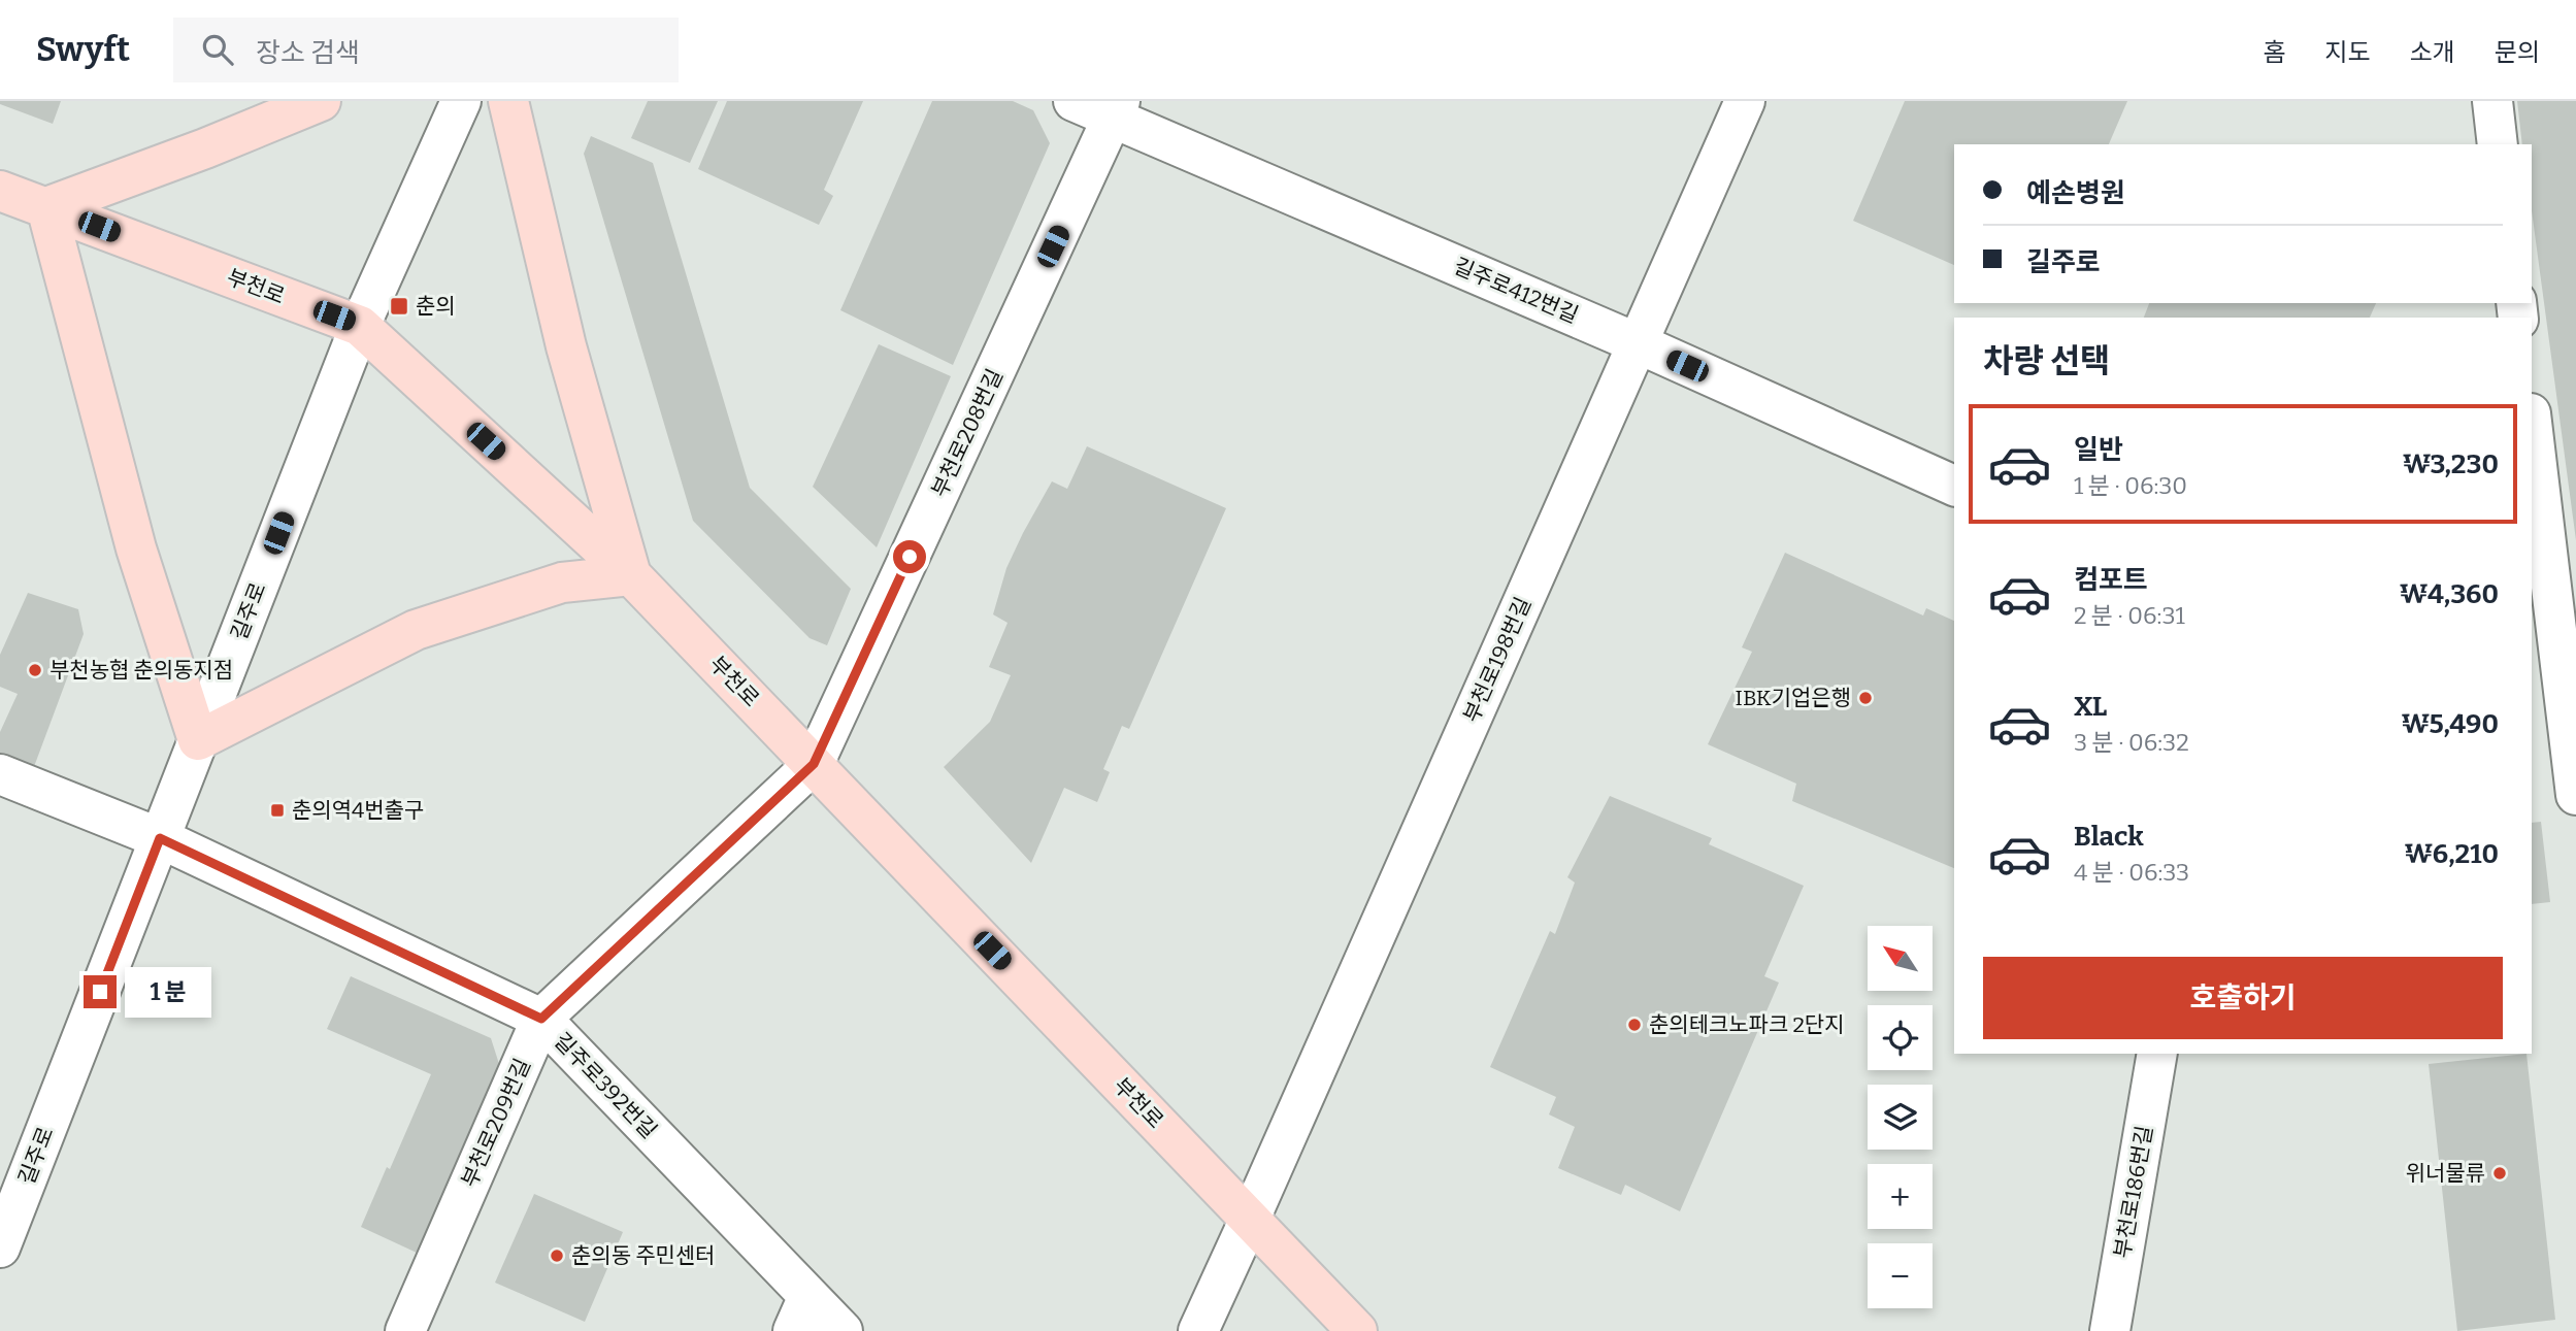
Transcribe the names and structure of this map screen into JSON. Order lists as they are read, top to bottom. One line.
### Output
{"streets":{"main road":["부천로"],"street":["길주로412번길","부천로208번길","길주로","부천로198번길","길주로392번길","부천로209번길","부천로186번길"]},"crossings":[["부천로","부천로208번길"],["부천로","길주로"],["부천로","부천로198번길"],["부천로","부천로209번길"],["길주로412번길","부천로208번길"],["길주로412번길","부천로198번길"],["부천로208번길","부천로209번길"],["길주로","길주로392번길"],["길주로392번길","부천로209번길"]],"places":{"transit":["춘의","춘의역4번출구"],"other":["부천농협 춘의동지점","IBK기업은행","춘의테크노파크 2단지","위너물류","춘의동 주민센터"]},"north":"top left","page":{"header":"Swyft","search":"장소 검색","nav":["홈","지도","소개","문의"],"banner":["예손병원","길주로"],"heading":"차량 선택","list":[{"name":"일반","note":"1 분 · 06:30","value":"₩3,230"},{"name":"컴포트","note":"2 분 · 06:31","value":"₩4,360"},{"name":"XL","note":"3 분 · 06:32","value":"₩5,490"},{"name":"Black","note":"4 분 · 06:33","value":"₩6,210"}],"map_buttons":["+","−"],"buttons":"호출하기","bubble":"1 분"}}
